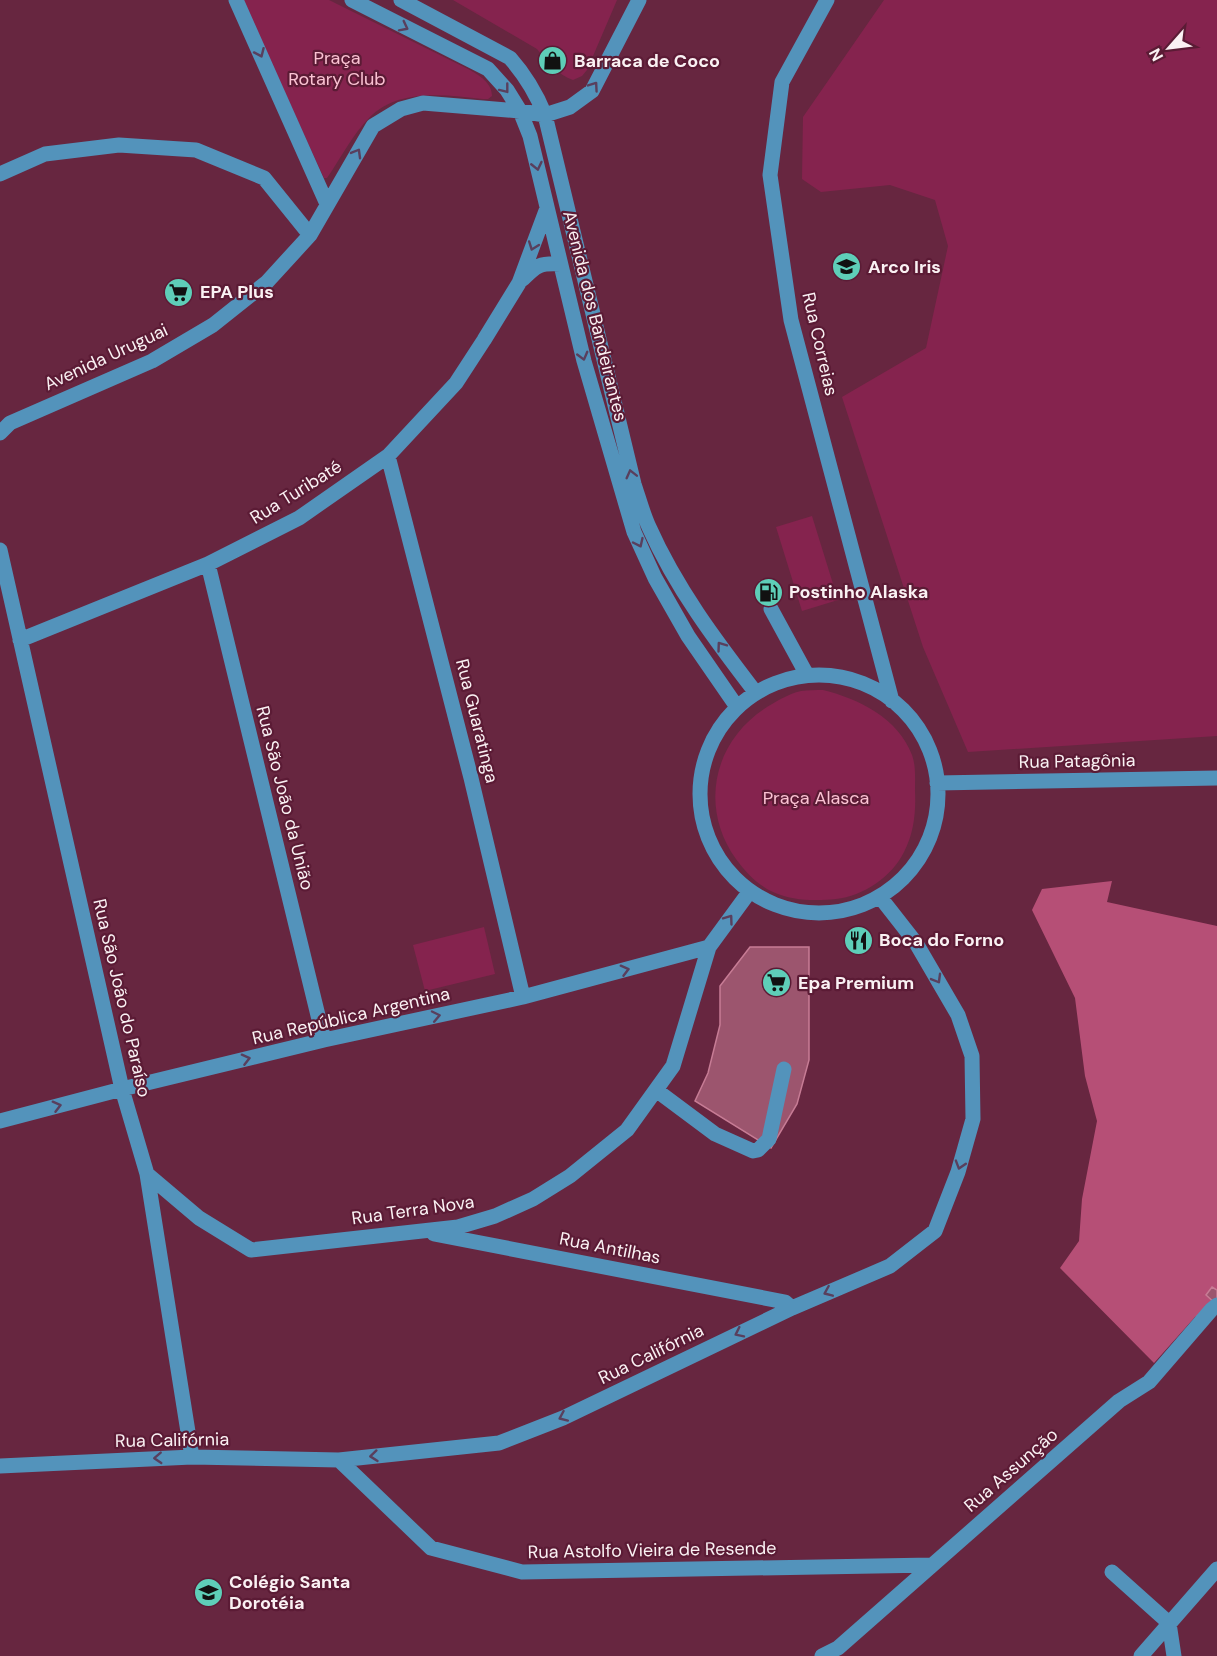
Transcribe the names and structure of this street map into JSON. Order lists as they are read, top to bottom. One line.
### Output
{"streets":{"street":["Avenida dos Bandeirantes","Rua Correias","Avenida Uruguai","Rua Turibaté","Rua Guaratinga","Rua Patagônia","Rua São João da União","Rua São João do Paraíso","Rua República Argentina","Rua Terra Nova","Rua Antilhas","Rua Califórnia","Rua Assunção","Rua Astolfo Vieira de Resende"]},"crossings":[["Avenida dos Bandeirantes","Avenida Uruguai"],["Avenida dos Bandeirantes","Rua Turibaté"],["Rua Turibaté","Rua Guaratinga"],["Rua Turibaté","Rua São João da União"],["Rua Turibaté","Rua São João do Paraíso"],["Rua Guaratinga","Rua República Argentina"],["Rua São João da União","Rua República Argentina"],["Rua São João do Paraíso","Rua República Argentina"],["Rua São João do Paraíso","Rua Terra Nova"],["Rua São João do Paraíso","Rua Califórnia"],["Rua República Argentina","Rua Terra Nova"],["Rua Terra Nova","Rua Antilhas"],["Rua Antilhas","Rua Califórnia"],["Rua Califórnia","Rua Astolfo Vieira de Resende"],["Rua Assunção","Rua Astolfo Vieira de Resende"]],"one_way":["Rua República Argentina"],"parks":["Praça Rotary Club","Praça Alasca"],"places":{"shop":["Barraca de Coco"],"school or university":["Arco Iris","Colégio Santa Dorotéia"],"supermarket":["EPA Plus","Epa Premium"],"fuel station":["Postinho Alaska"],"restaurant":["Boca do Forno"]},"north":"bottom left"}
